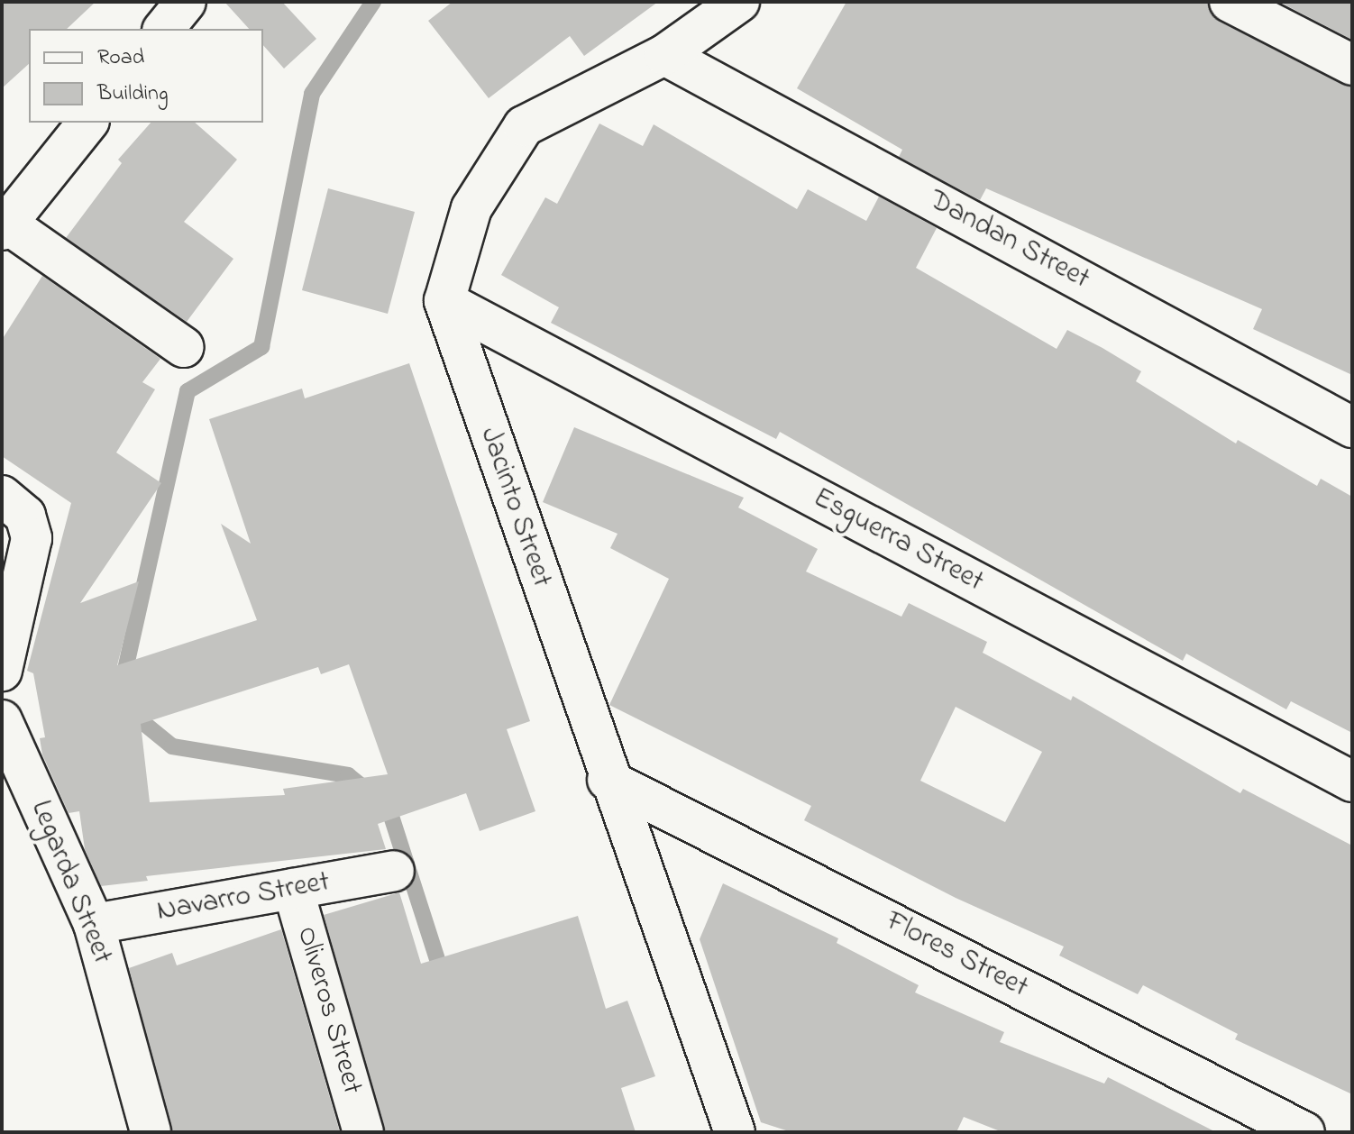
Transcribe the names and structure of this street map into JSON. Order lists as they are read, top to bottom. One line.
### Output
{"streets":{"street":["Dandan Street","Jacinto Street","Esguerra Street","Legarda Street","Navarro Street","Flores Street","Oliveros Street"]},"crossings":[["Jacinto Street","Esguerra Street"],["Jacinto Street","Flores Street"],["Legarda Street","Navarro Street"],["Navarro Street","Oliveros Street"]],"legend":["Road","Building"]}
